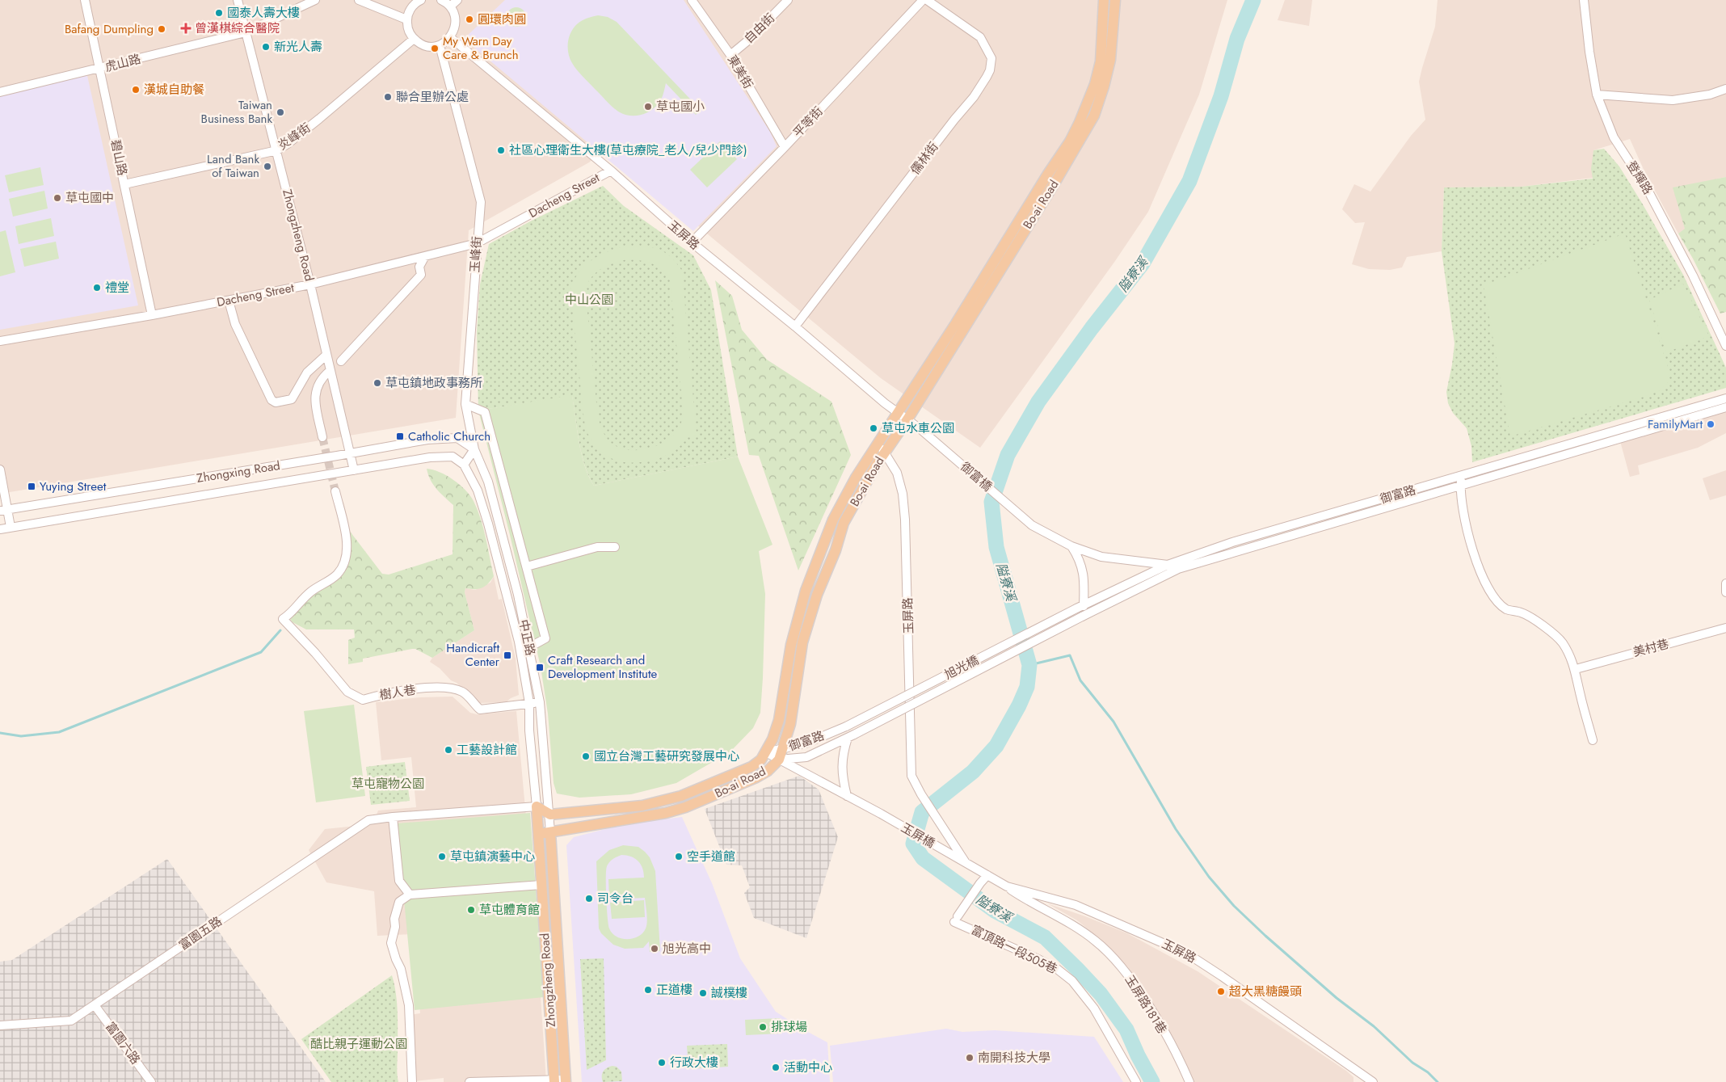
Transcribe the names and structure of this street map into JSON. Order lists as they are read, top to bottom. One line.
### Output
{"streets":{"main road":["Bo-ai Road","Zhongzheng Road"],"street":["自由街","虎山路","東美街","平等街","炎峰街","碧山路","儒林街","登輝路","Dacheng Street","玉屏路","玉峰街","Zhongxing Road","御富橋","御富路","中正路","美村巷","旭光橋","樹人巷","玉屏橋","富園五路","富頂路一段505巷","玉屏路181巷","富園六路"]},"crossings":[["自由街","東美街"],["虎山路","碧山路"],["虎山路","Zhongzheng Road"],["東美街","平等街"],["平等街","玉屏路"],["炎峰街","碧山路"],["炎峰街","Zhongzheng Road"],["碧山路","Dacheng Street"],["儒林街","玉屏路"],["Dacheng Street","Zhongzheng Road"],["Dacheng Street","玉屏路"],["Dacheng Street","玉峰街"],["Bo-ai Road","Zhongzheng Road"],["Bo-ai Road","玉屏路"],["Bo-ai Road","御富路"],["Bo-ai Road","中正路"],["Zhongzheng Road","Zhongxing Road"],["Zhongzheng Road","中正路"],["Zhongzheng Road","富園五路"],["玉屏路","御富橋"],["玉屏路","玉屏橋"],["玉屏路","富頂路一段505巷"],["玉屏路","玉屏路181巷"],["玉峰街","Zhongxing Road"],["玉峰街","中正路"],["Zhongxing Road","中正路"],["御富路","旭光橋"],["中正路","樹人巷"],["中正路","富園五路"],["富園五路","富園六路"]],"water":["隘寮溪"],"parks":["中山公園","草屯寵物公園","酷比親子運動公園"],"places":{"other":["國泰人壽大樓","圓環肉圓","Bafang Dumpling","新光人壽","My Warn Day Care & Brunch","漢城自助餐","聯合里辦公處","草屯國小","Taiwan Business Bank","社區心理衛生大樓(草屯療院_老人/兒少門診)","Land Bank of Taiwan","草屯國中","禮堂","草屯鎮地政事務所","FamilyMart","草屯水車公園","工藝設計館","國立台灣工藝研究發展中心","草屯鎮演藝中心","空手道館","司令台","草屯體育館","旭光高中","正道樓","超大黑糖饅頭","誠樸樓","排球場","南開科技大學","行政大樓","活動中心"],"health":["曾漢棋綜合醫院"],"transit":["Catholic Church","Yuying Street","Handicraft Center","Craft Research and Development Institute"]}}
